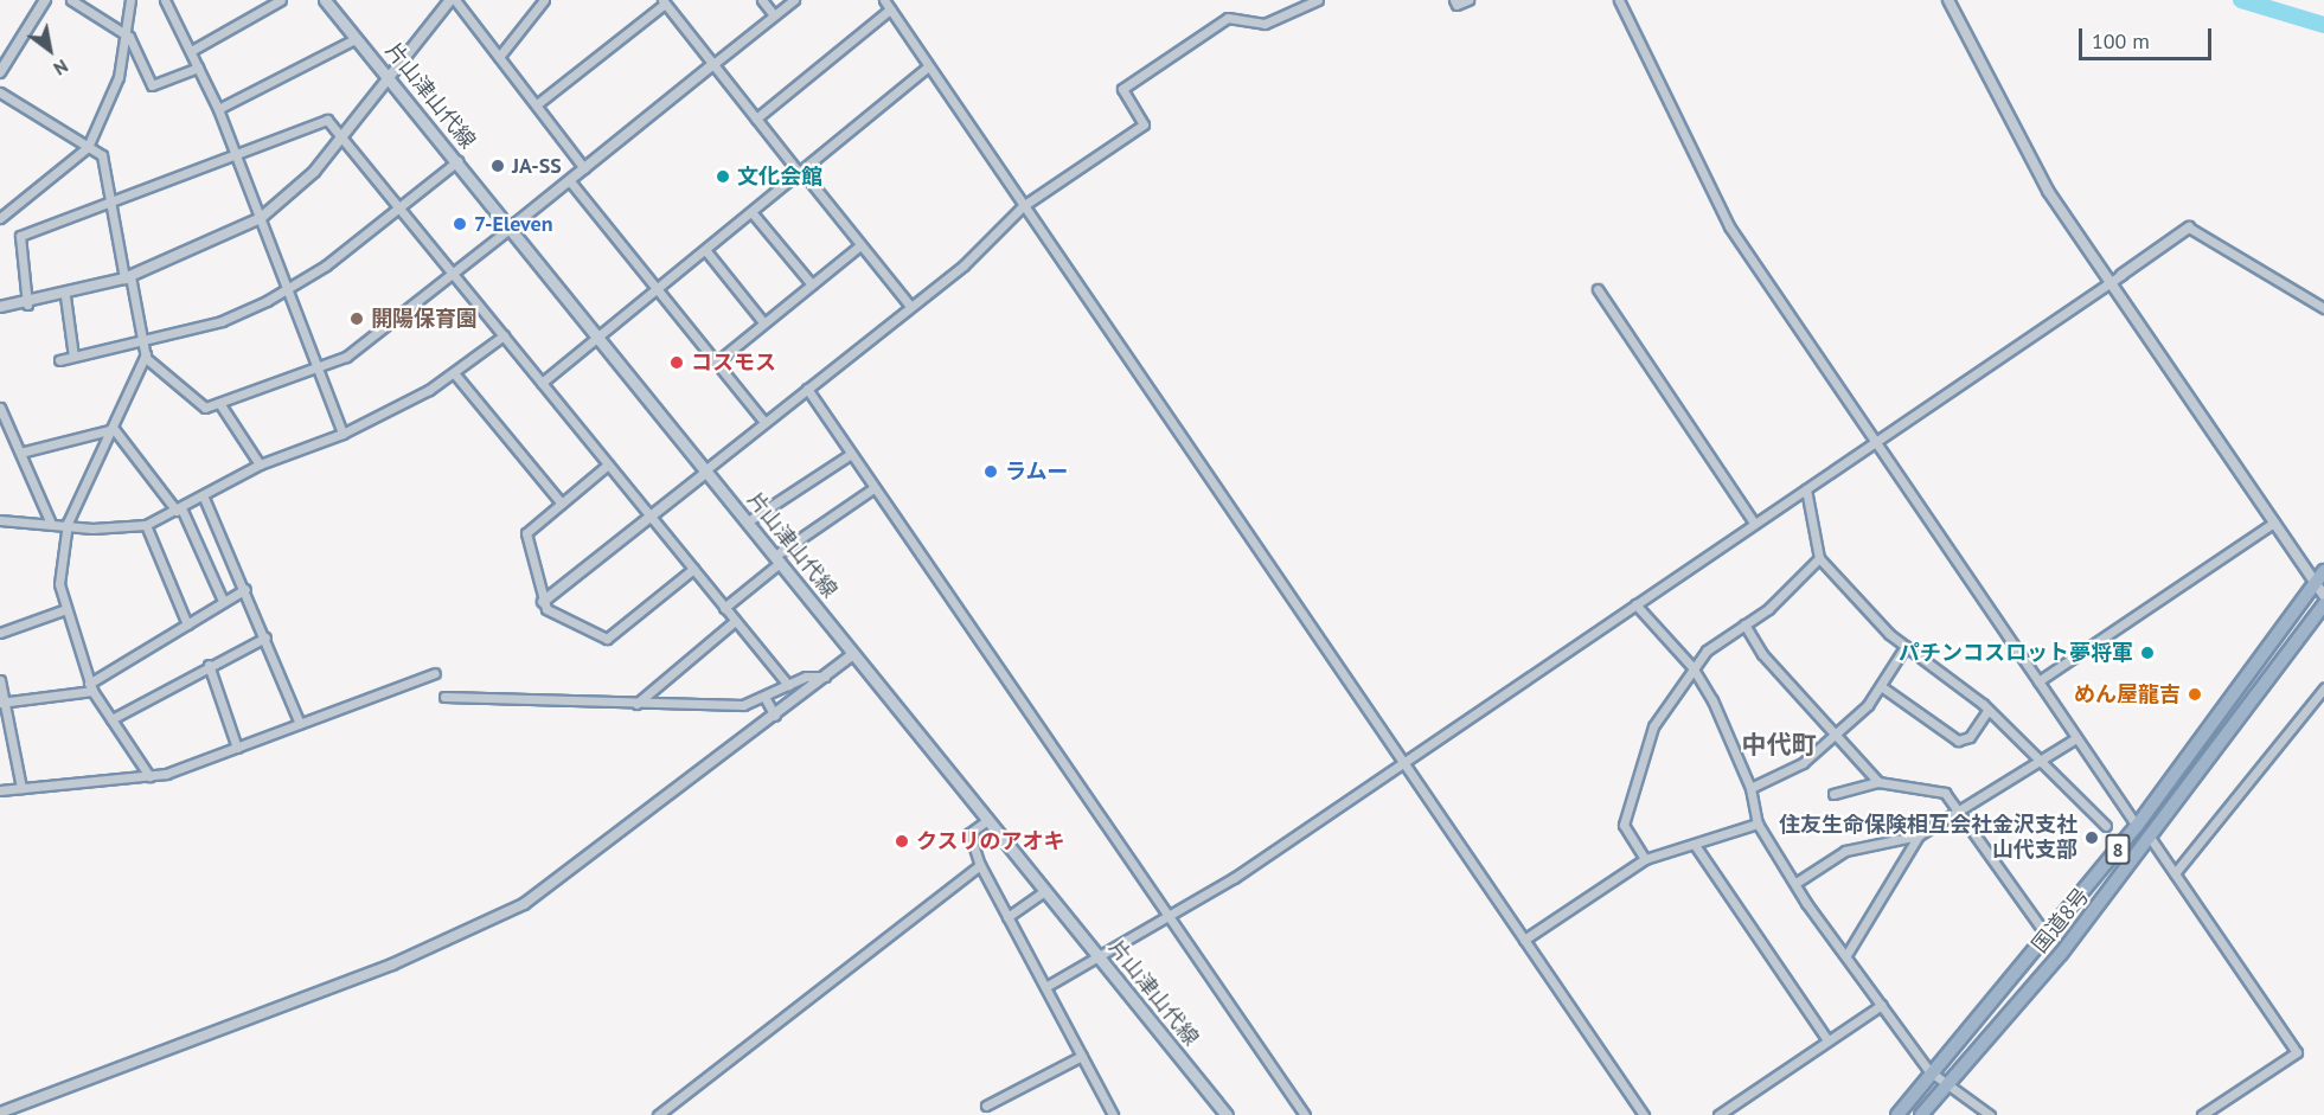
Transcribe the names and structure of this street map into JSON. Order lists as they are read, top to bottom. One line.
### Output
{"streets":{"highway":["8","国道8号"],"main road":["片山津山代線"]},"crossings":[["8","国道8号"]],"districts":["中代町"],"places":["JA-SS","文化会館","7-Eleven","開陽保育園","コスモス","ラムー","パチンコスロット夢将軍","めん屋龍吉","住友生命保険相互会社金沢支社 山代支部","クスリのアオキ"],"scale_bar":"100 m","north":"bottom right"}
